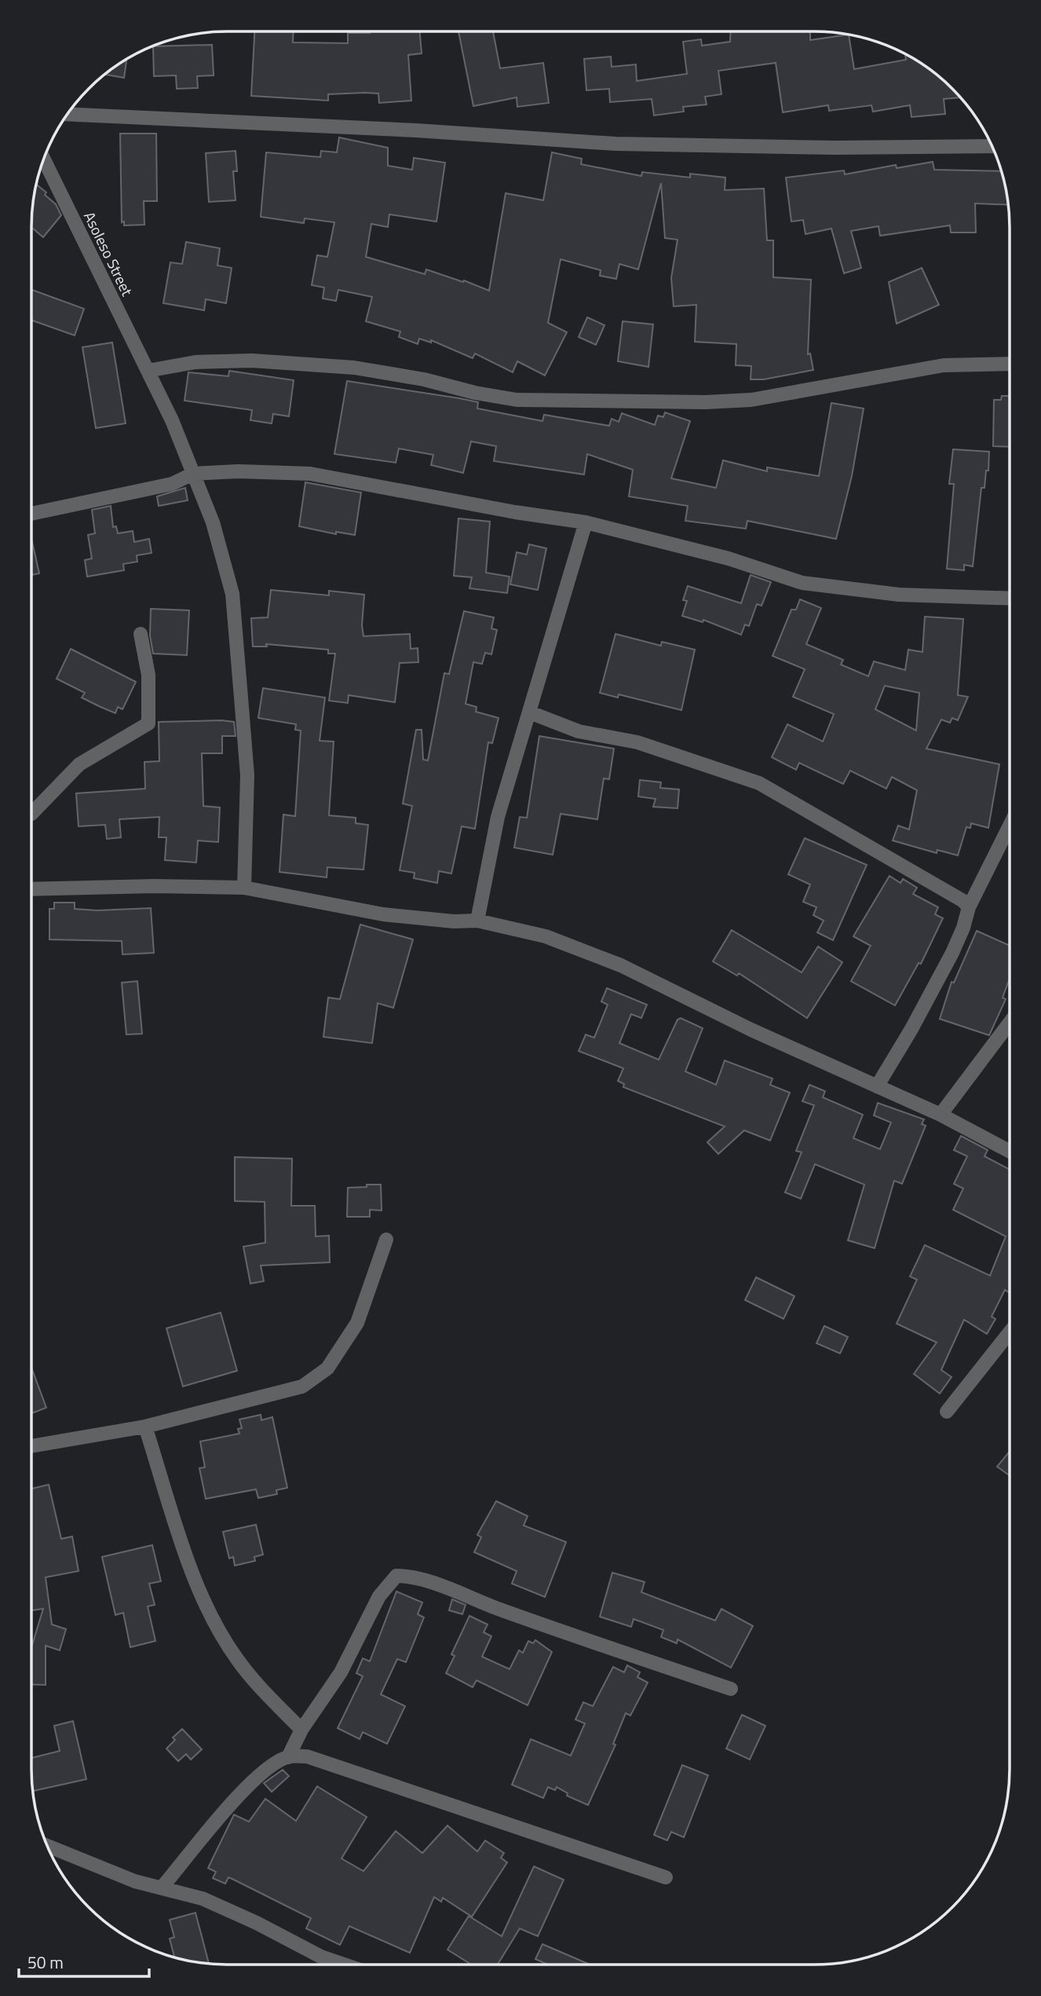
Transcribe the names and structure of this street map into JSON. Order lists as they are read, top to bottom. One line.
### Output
{"streets":{"street":["Asoleso Street"]},"scale_bar":"50 m"}
